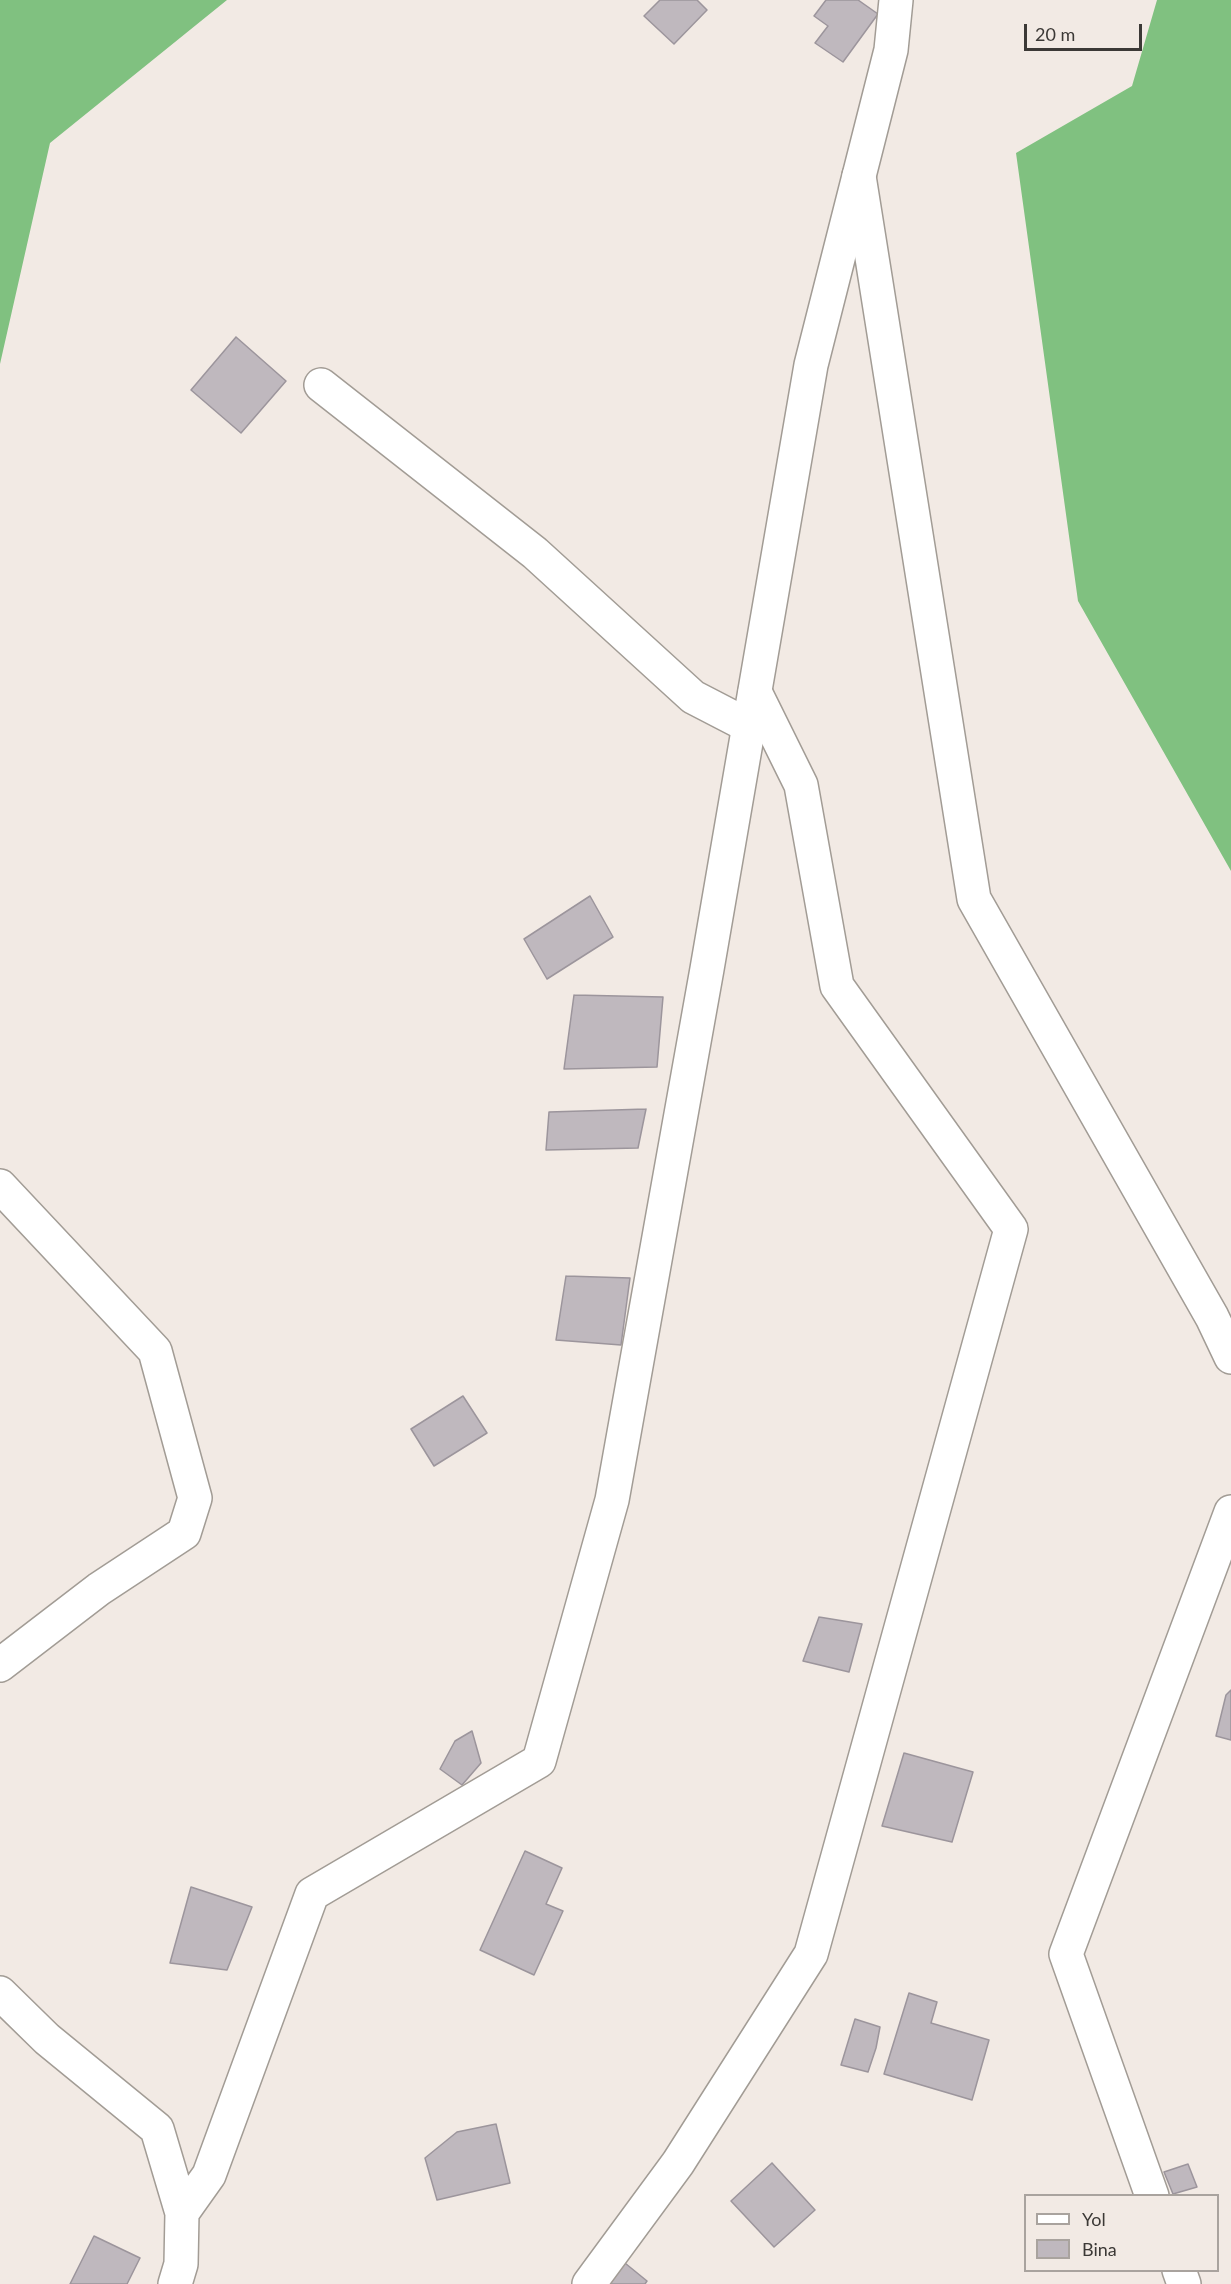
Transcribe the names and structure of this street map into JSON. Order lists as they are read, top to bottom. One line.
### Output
{"legend":["Yol","Bina"],"scale_bar":"20 m"}
